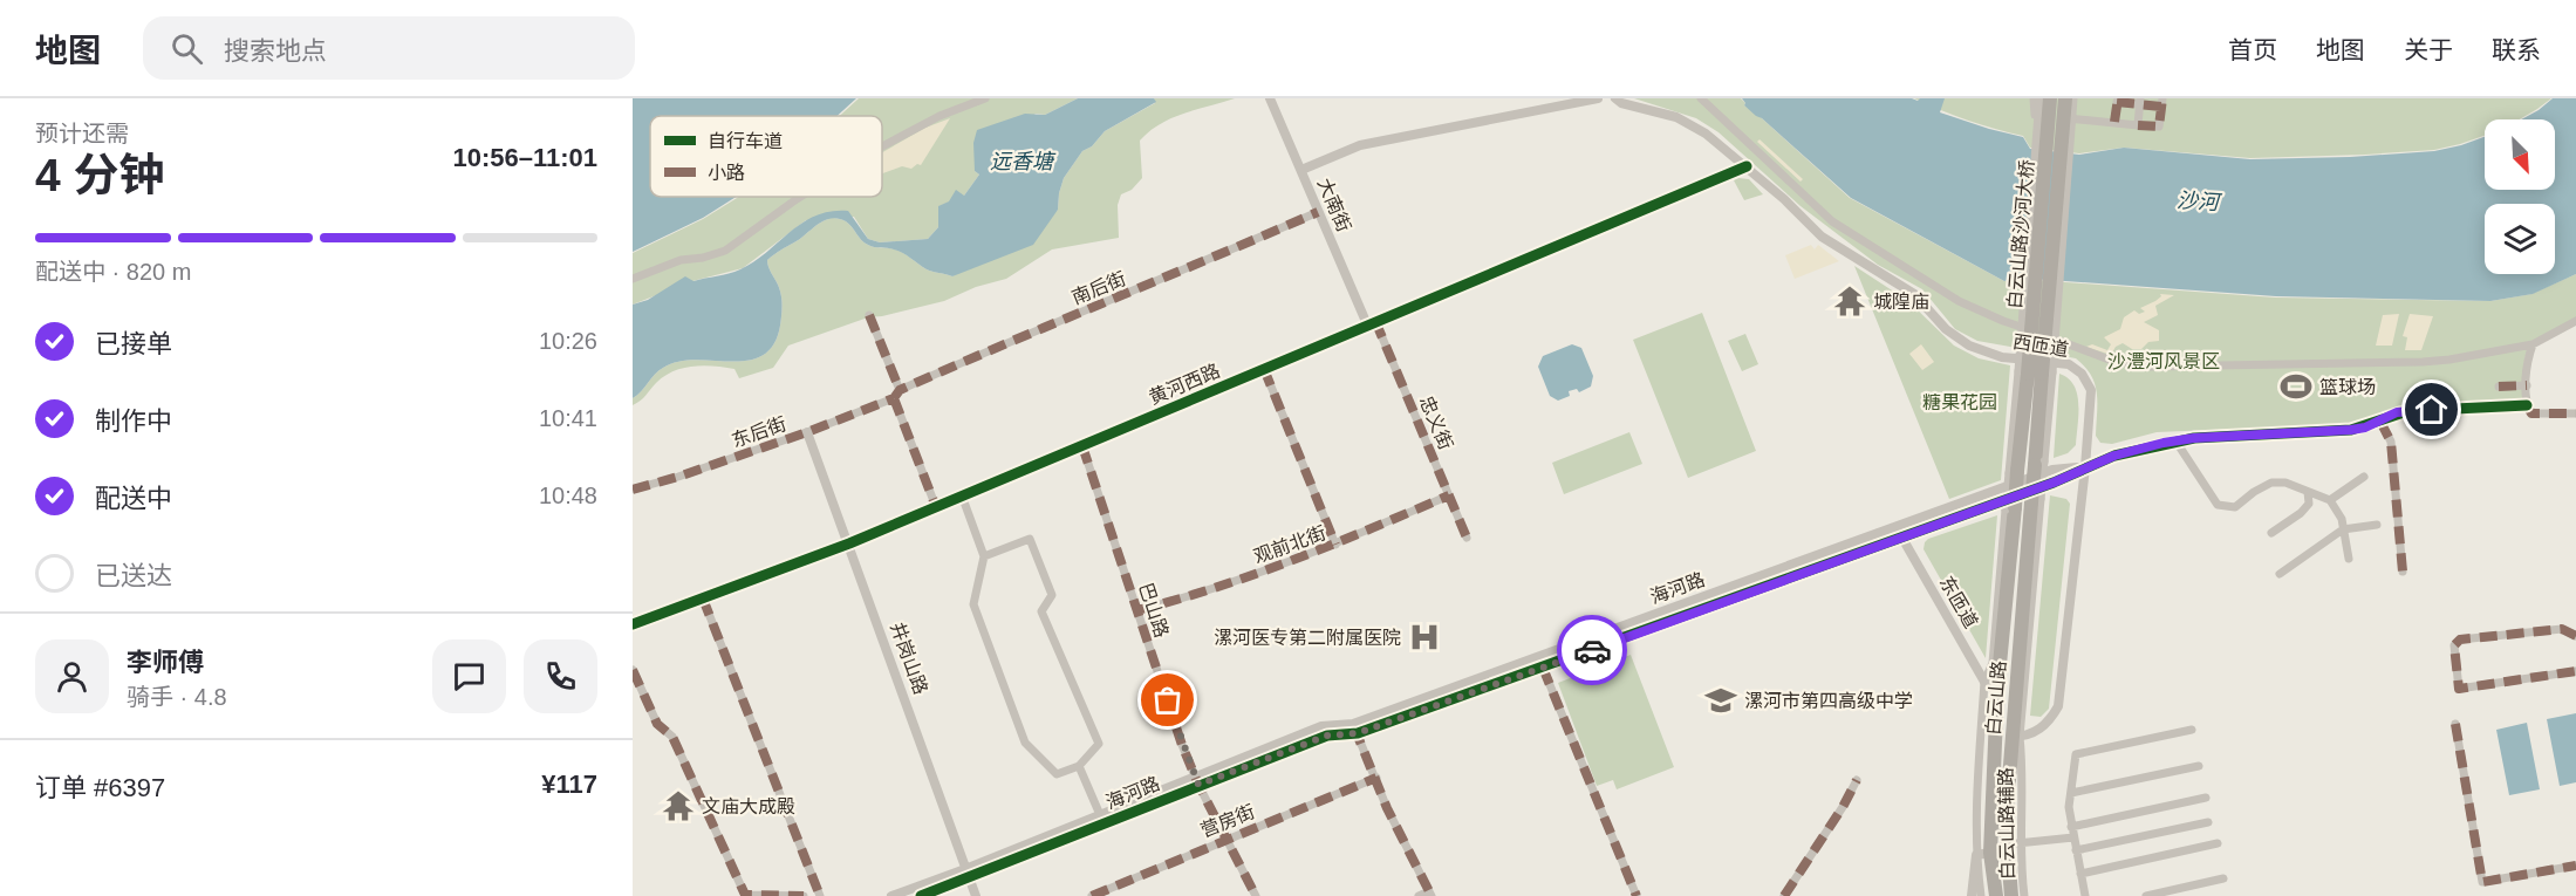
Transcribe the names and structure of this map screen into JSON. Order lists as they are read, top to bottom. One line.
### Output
{"streets":{"highway":["白云山路沙河大桥","白云山路"],"street":["大南街","南后街","西匝道","黄河西路","忠义街","东后街","观前北街","海河路","东匝道","巴山路","井岗山路","营房街","白云山路辅路"]},"crossings":[["大南街","南后街"],["大南街","黄河西路"],["大南街","忠义街"],["白云山路沙河大桥","白云山路"],["西匝道","黄河西路"],["西匝道","海河路"],["西匝道","白云山路"],["黄河西路","忠义街"],["黄河西路","巴山路"],["黄河西路","井岗山路"],["忠义街","观前北街"],["东后街","井岗山路"],["观前北街","巴山路"],["海河路","东匝道"],["海河路","巴山路"],["海河路","井岗山路"],["东匝道","白云山路"],["巴山路","营房街"],["白云山路","白云山路辅路"]],"water":["远香塘","沙河"],"parks":["沙澧河风景区","糖果花园"],"places":{"temple":["城隍庙","文庙大成殿"],"sports":["篮球场"],"hospital":["漯河医专第二附属医院"],"school or university":["漯河市第四高级中学"]},"legend":["自行车道","小路"],"north":"bottom right","page":{"header":"地图","search":"搜索地点","nav":["首页","地图","关于","联系"],"heading":["4 分钟","预计还需","10:56–11:01"],"panel":["李师傅","骑手 · 4.8","订单 #6397","¥117"],"bar":"配送中 · 820 m","list":[["已接单","10:26"],["制作中","10:41"],["配送中","10:48"],"已送达"]}}
